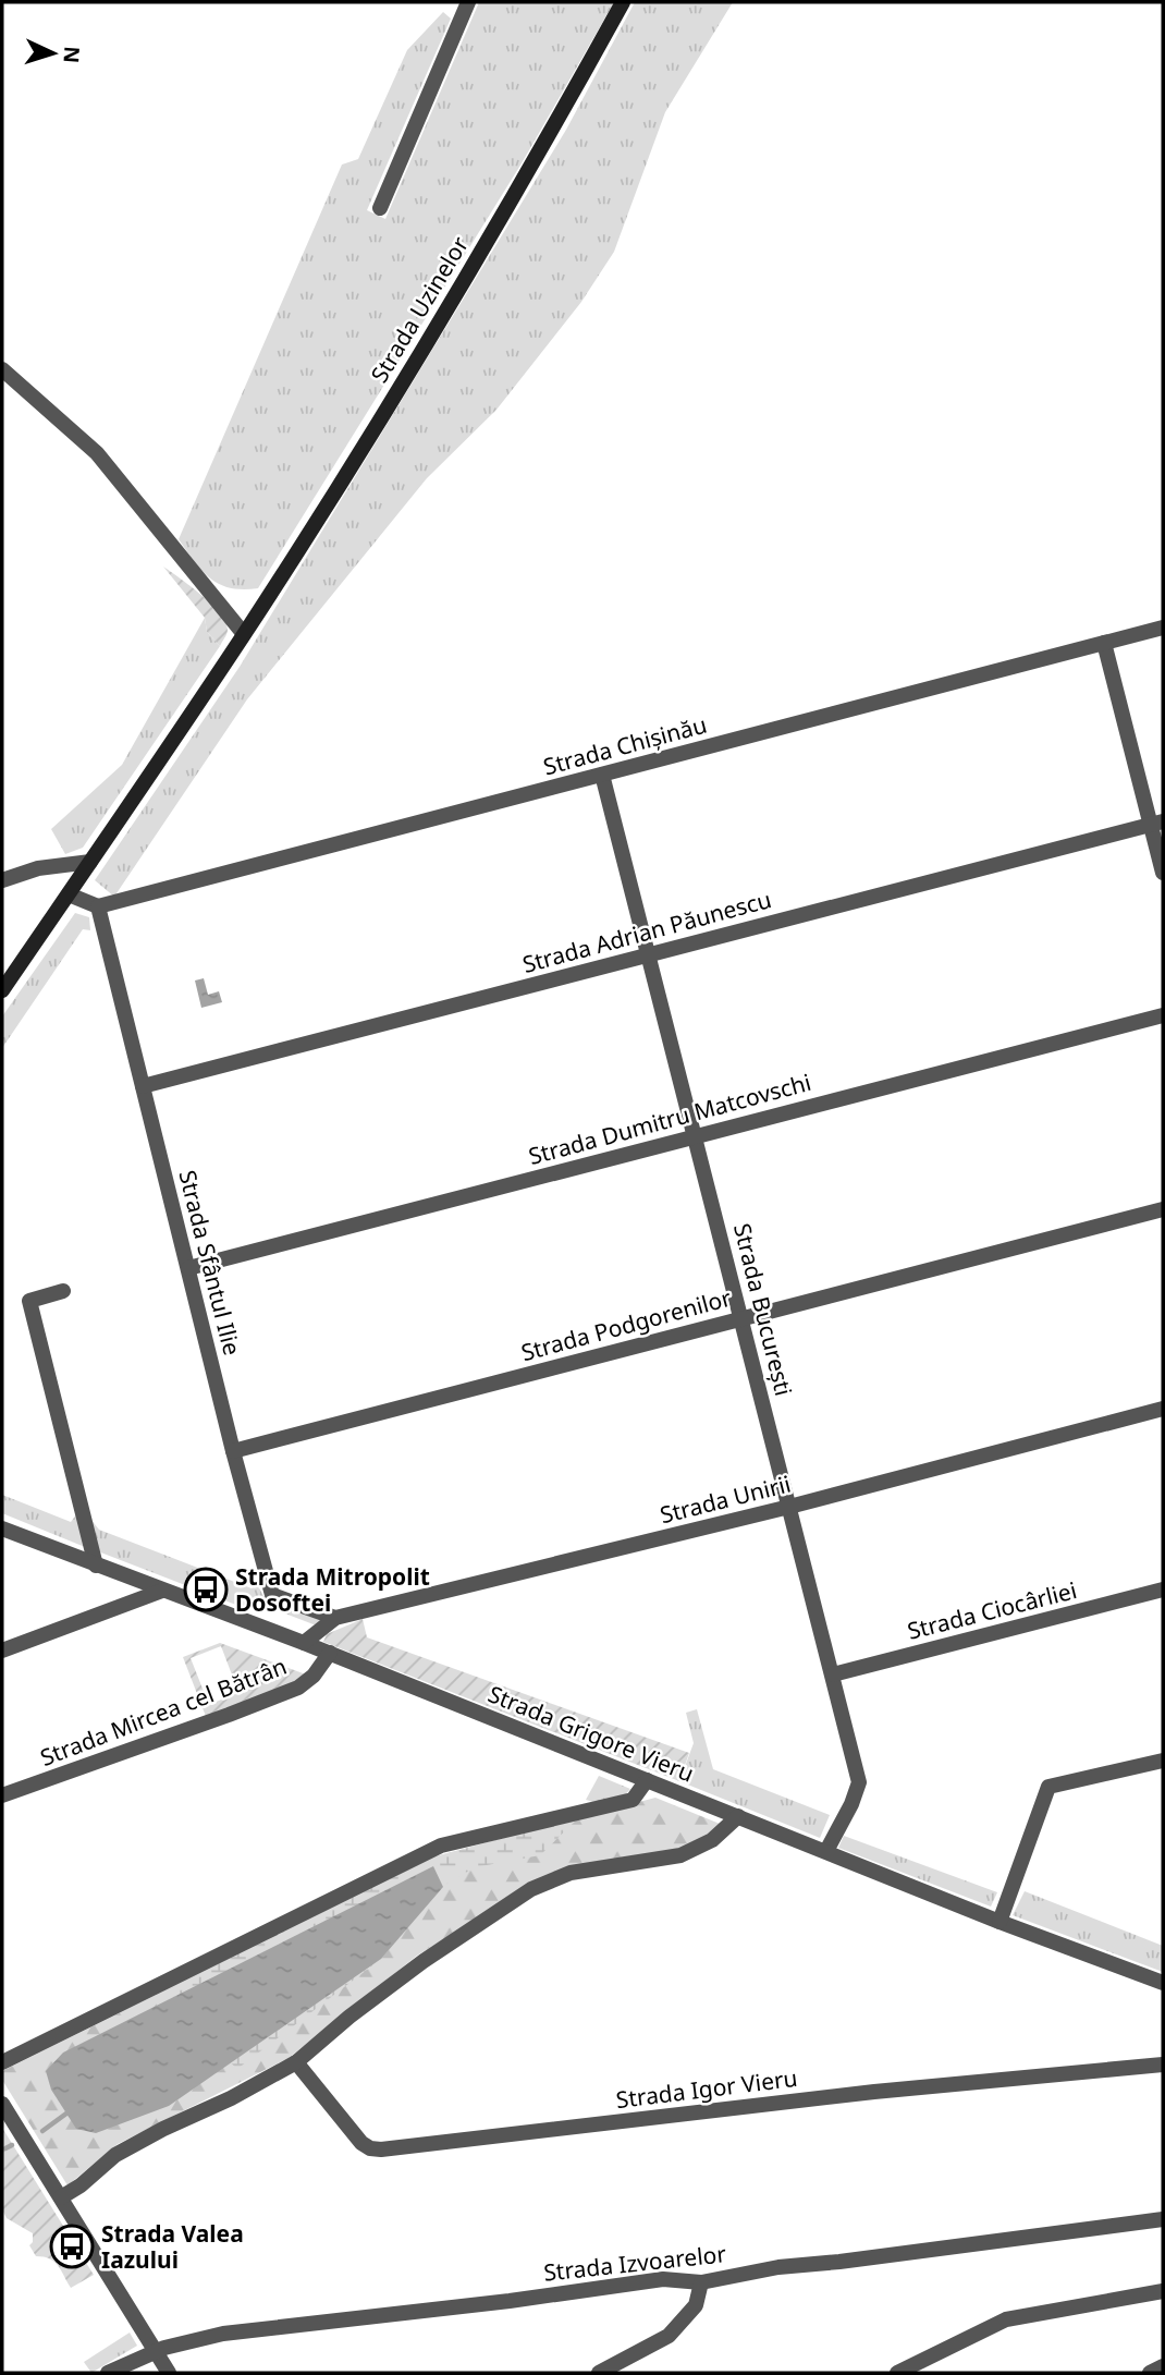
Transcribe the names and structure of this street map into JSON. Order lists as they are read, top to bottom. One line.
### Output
{"streets":{"street":["Strada Uzinelor","Strada Chișinău","Strada Adrian Păunescu","Strada Dumitru Matcovschi","Strada Sfântul Ilie","Strada București","Strada Podgorenilor","Strada Unirii","Strada Ciocârliei","Strada Mircea cel Bătrân","Strada Grigore Vieru","Strada Igor Vieru","Strada Izvoarelor"]},"crossings":[["Strada Chișinău","Strada Sfântul Ilie"],["Strada Chișinău","Strada București"],["Strada Adrian Păunescu","Strada Sfântul Ilie"],["Strada Adrian Păunescu","Strada București"],["Strada Dumitru Matcovschi","Strada Sfântul Ilie"],["Strada Dumitru Matcovschi","Strada București"],["Strada Sfântul Ilie","Strada Podgorenilor"],["Strada Sfântul Ilie","Strada Unirii"],["Strada București","Strada Podgorenilor"],["Strada București","Strada Unirii"],["Strada București","Strada Ciocârliei"],["Strada București","Strada Grigore Vieru"],["Strada Unirii","Strada Grigore Vieru"],["Strada Mircea cel Bătrân","Strada Grigore Vieru"]],"places":{"bus stop":["Strada Mitropolit Dosoftei","Strada Valea Iazului"]},"north":"right"}
